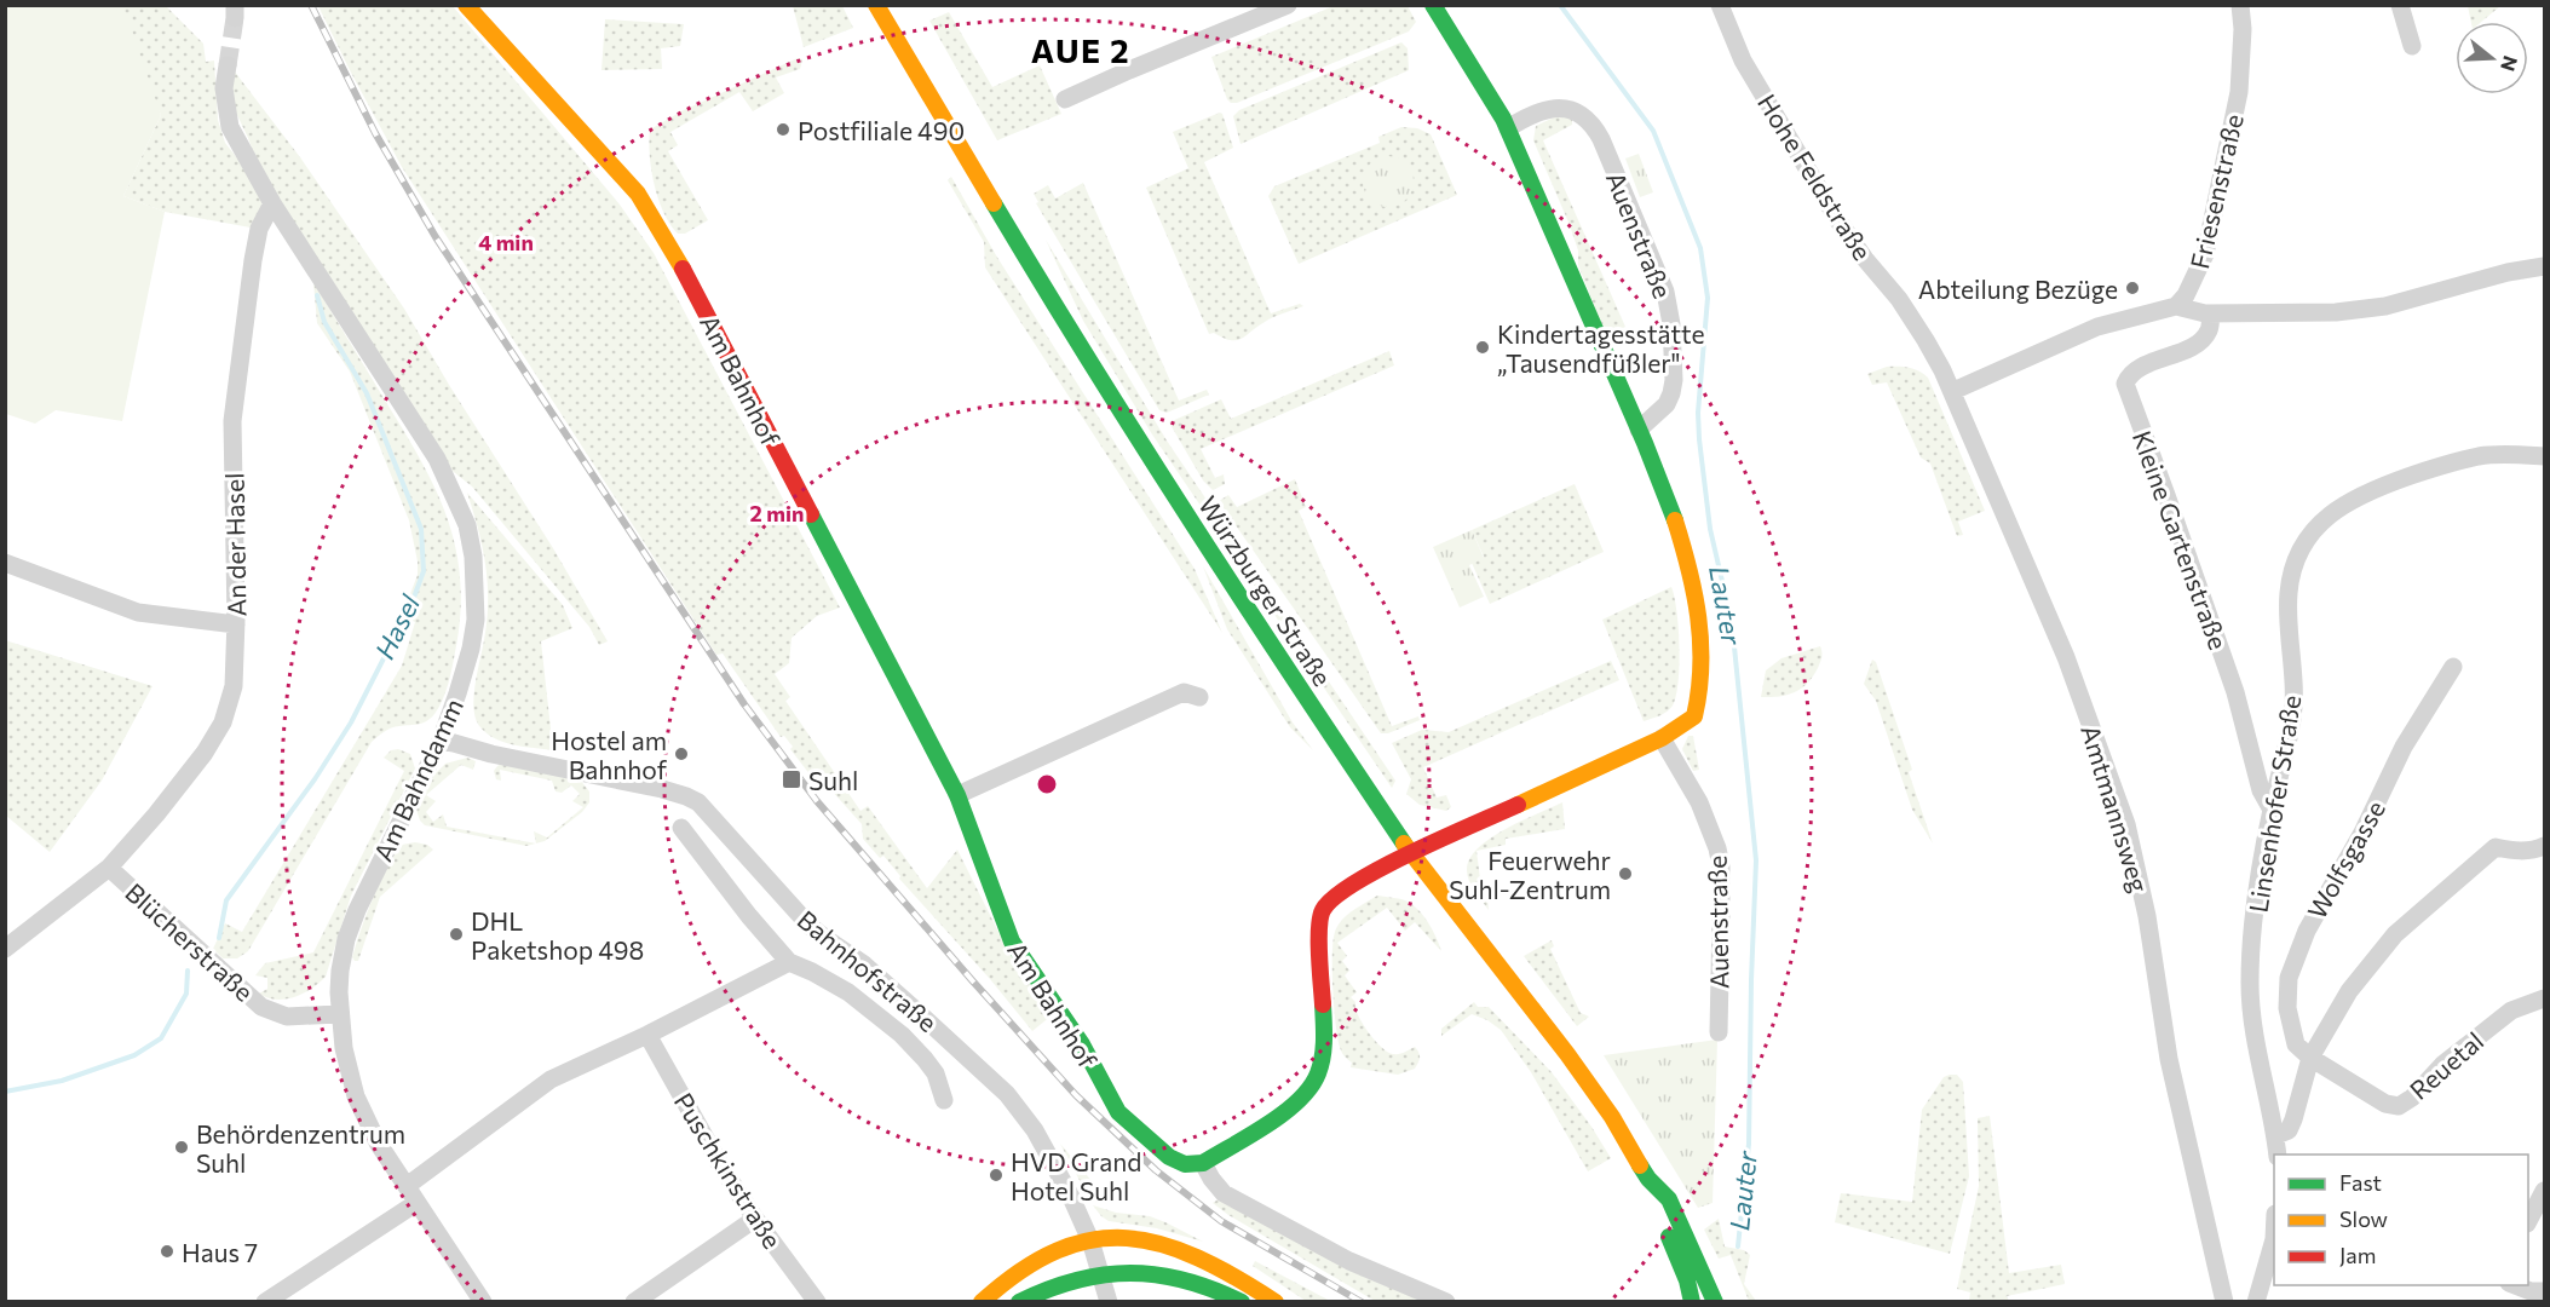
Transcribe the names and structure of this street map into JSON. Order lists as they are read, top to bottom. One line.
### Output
{"streets":{"street":["Hohe Feldstraße","Friesenstraße","Auenstraße","Am Bahnhof","Kleine Gartenstraße","An der Hasel","Würzburger Straße","Am Bahndamm","Linsenhofer Straße","Amtmannsweg","Wolfsgasse","Blücherstraße","Bahnhofstraße","Reuetal","Puschkinstraße"]},"crossings":[["Hohe Feldstraße","Amtmannsweg"],["Kleine Gartenstraße","Linsenhofer Straße"],["An der Hasel","Am Bahndamm"],["An der Hasel","Blücherstraße"],["Am Bahndamm","Blücherstraße"],["Am Bahndamm","Bahnhofstraße"],["Wolfsgasse","Reuetal"]],"districts":["AUE 2"],"water":["Lauter","Hasel"],"places":{"other":["Postfiliale 490","Abteilung Bezüge","Kindertagesstätte „Tausendfüßler\"","Hostel am Bahnhof","Feuerwehr Suhl-Zentrum","DHL Paketshop 498","Behördenzentrum Suhl","HVD Grand Hotel Suhl","Haus 7"],"transit":["Suhl"]},"legend":["Fast","Slow","Jam"],"north":"right","rings":["4 min","2 min"]}
